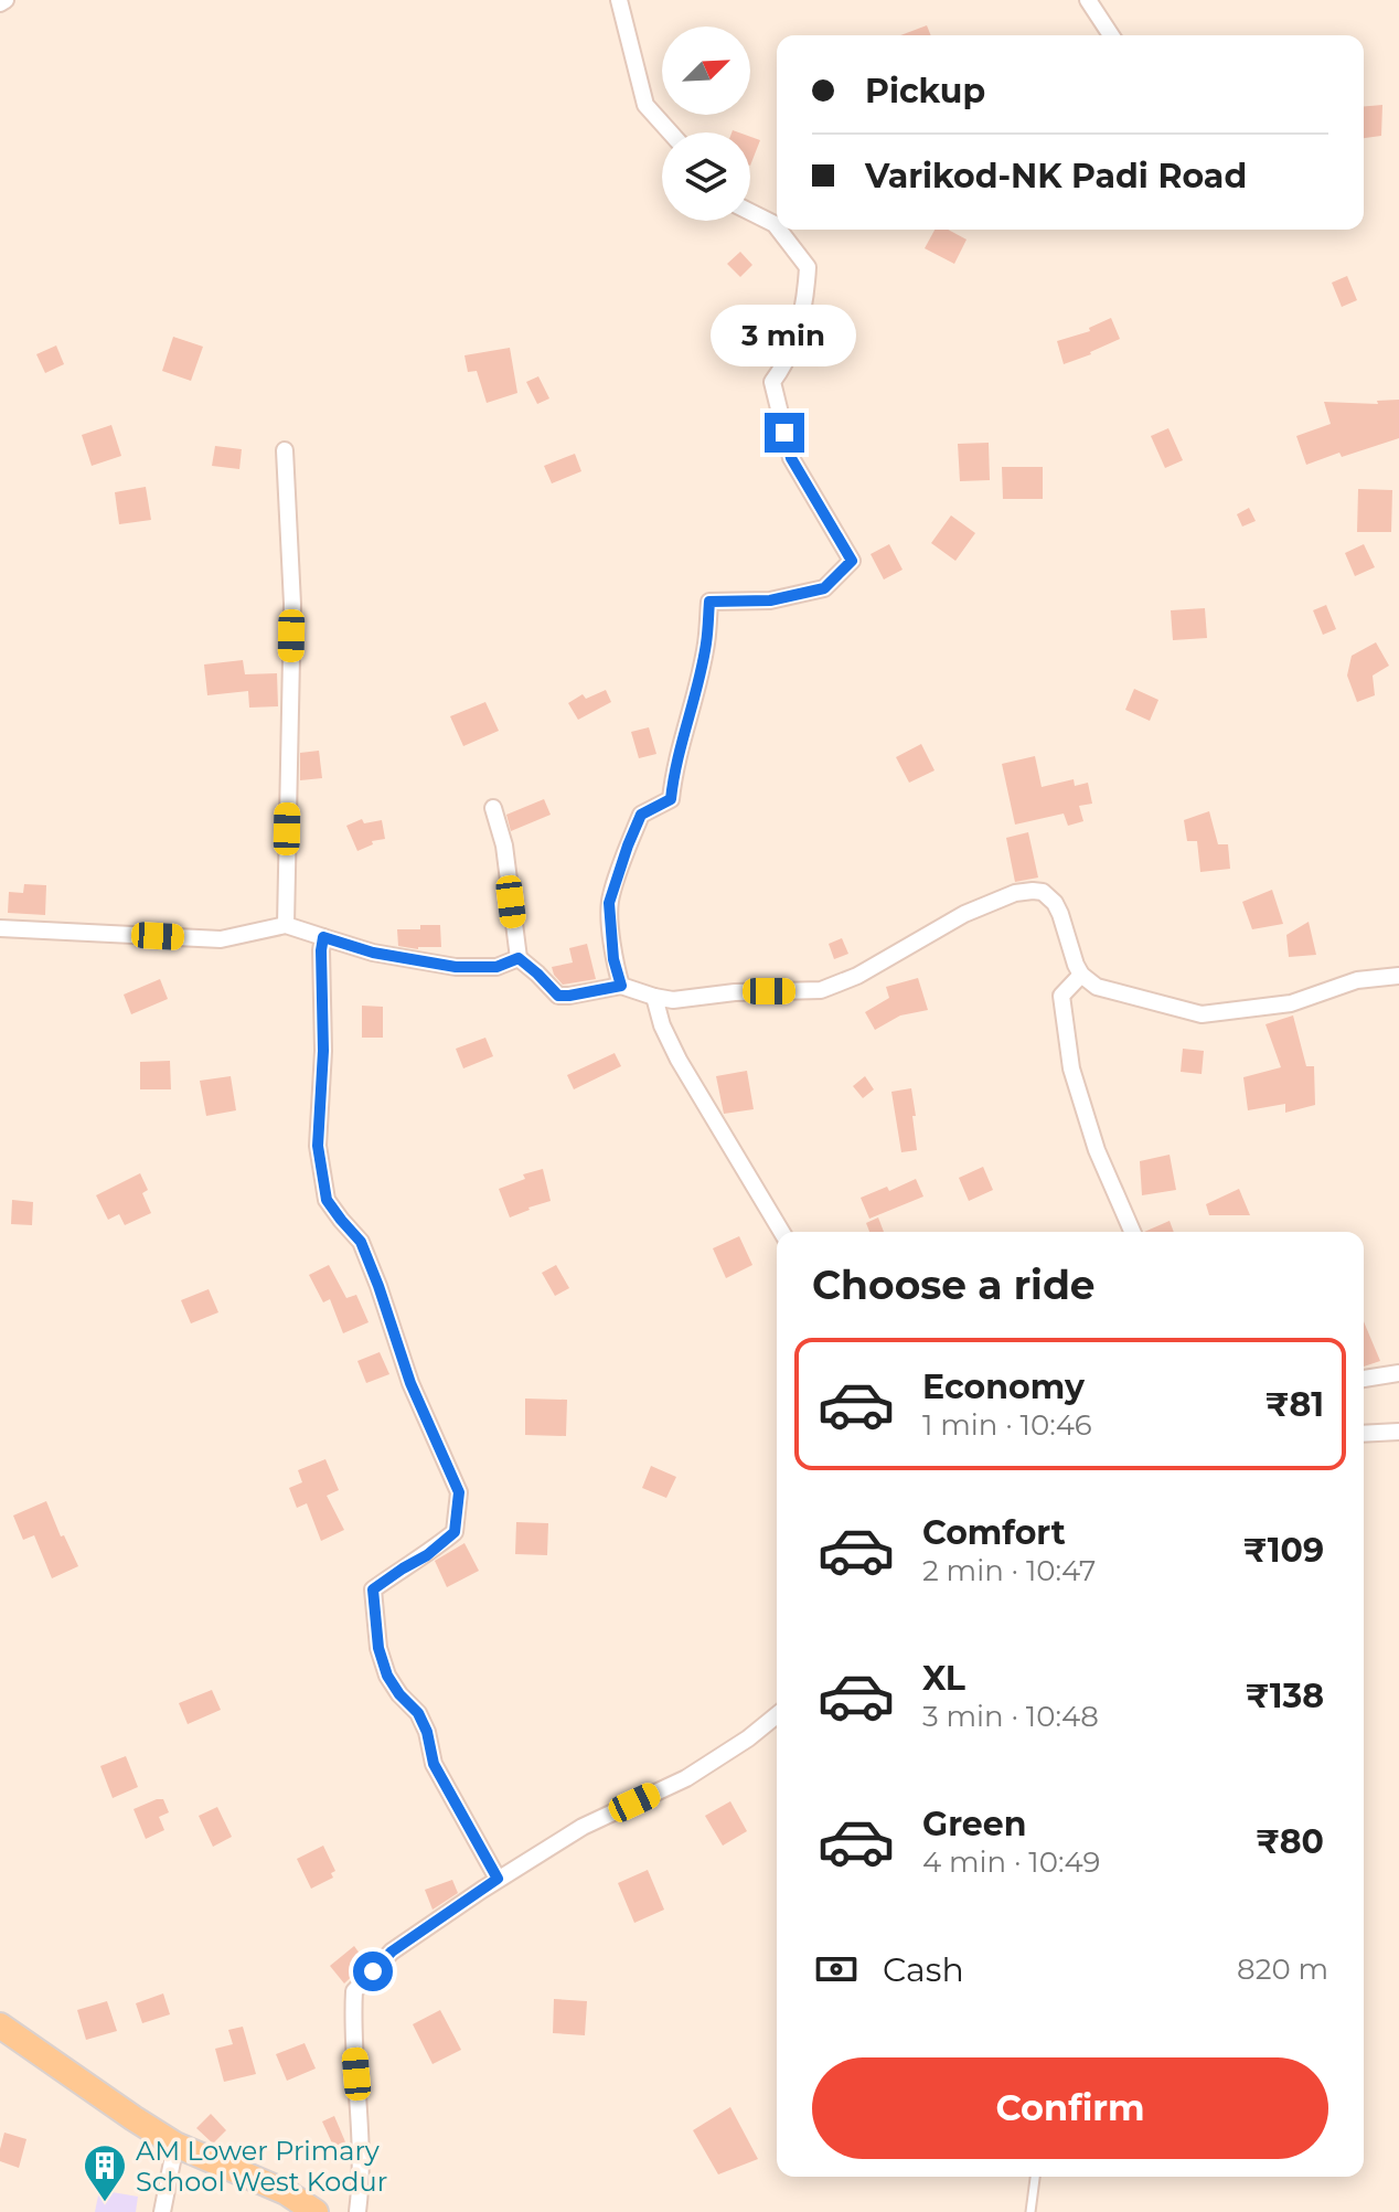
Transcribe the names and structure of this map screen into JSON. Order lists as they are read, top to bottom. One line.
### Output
{"places":{"building":["AM Lower Primary School West Kodur"]},"north":"top right","page":{"banner":["Pickup","Varikod-NK Padi Road"],"bubble":"3 min","heading":"Choose a ride","list":[{"name":"Economy","note":"1 min · 10:46","value":"₹81"},{"name":"Comfort","note":"2 min · 10:47","value":"₹109"},{"name":"XL","note":"3 min · 10:48","value":"₹138"},{"name":"Green","note":"4 min · 10:49","value":"₹80"}],"pay":["Cash","820 m"],"buttons":"Confirm"}}
